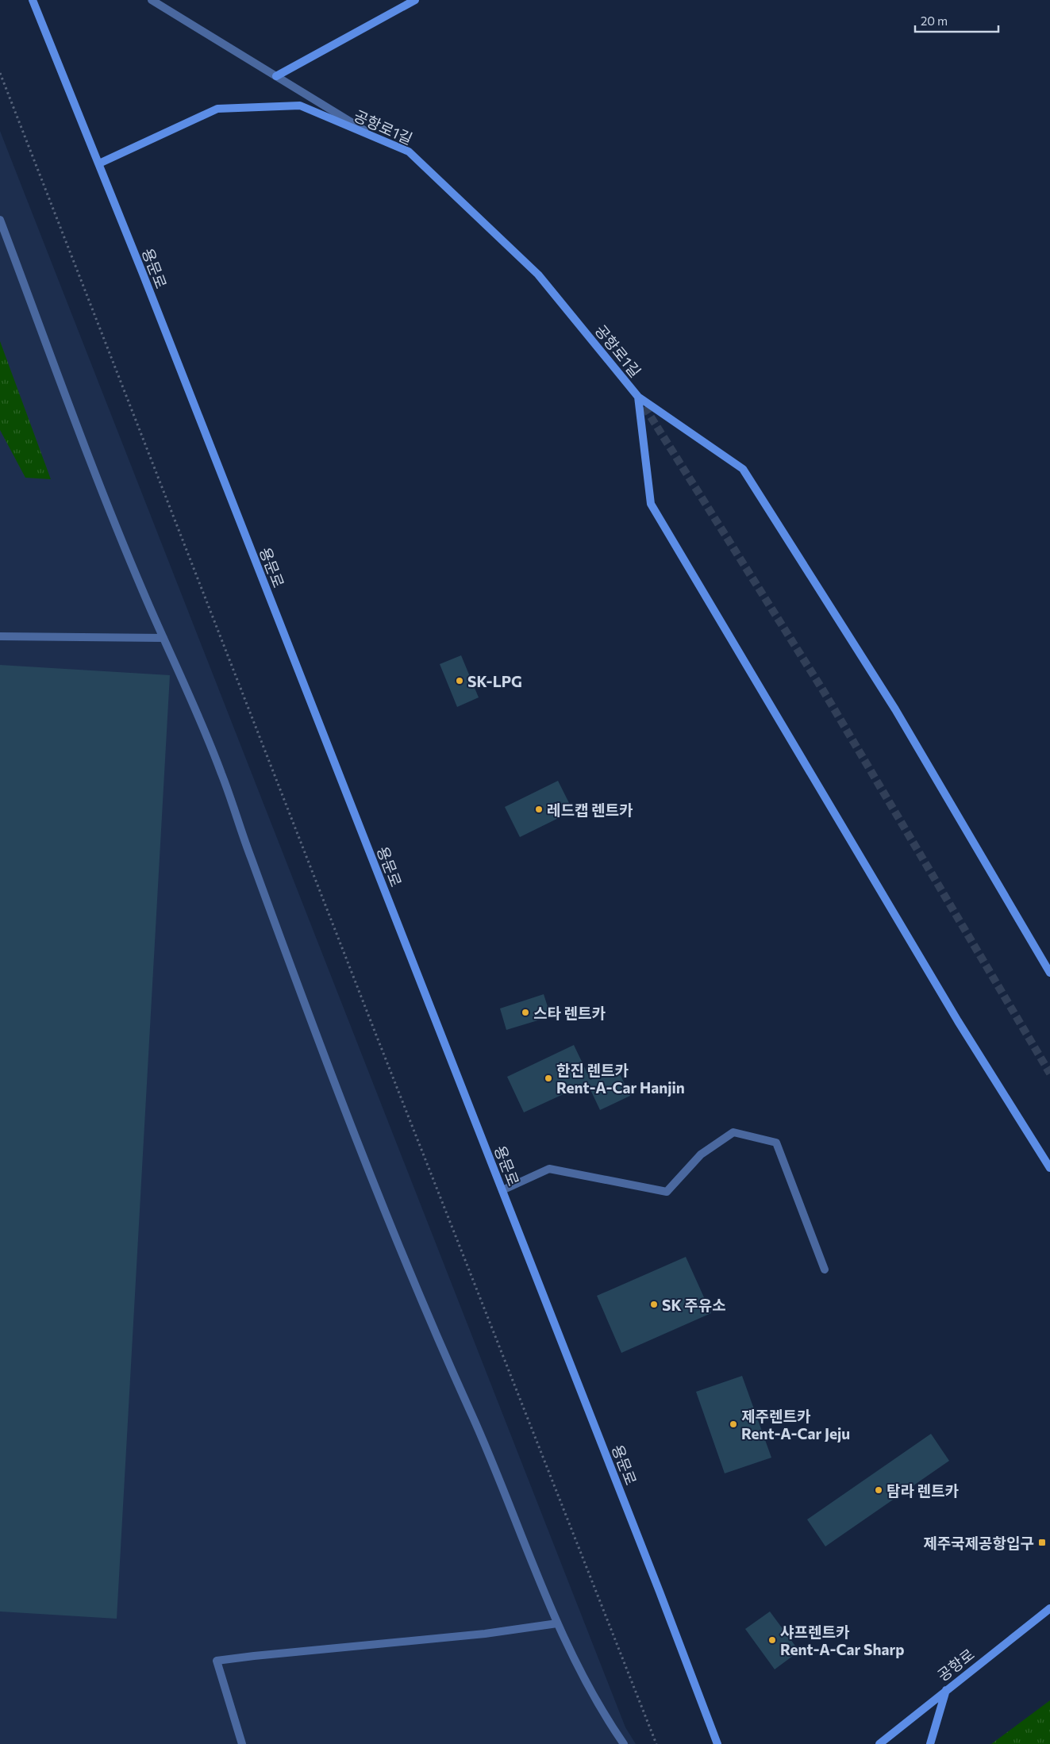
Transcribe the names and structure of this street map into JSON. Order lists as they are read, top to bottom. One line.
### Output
{"streets":{"street":["공항로1길","용문로","공항로"]},"crossings":[["공항로1길","용문로"]],"places":{"other":["SK-LPG","레드캡 렌트카","스타 렌트카","한진 렌트카 Rent-A-Car Hanjin","SK 주유소","제주렌트카 Rent-A-Car Jeju","탐라 렌트카","샤프렌트카 Rent-A-Car Sharp"],"transit":["제주국제공항입구"]},"scale_bar":"20 m"}
